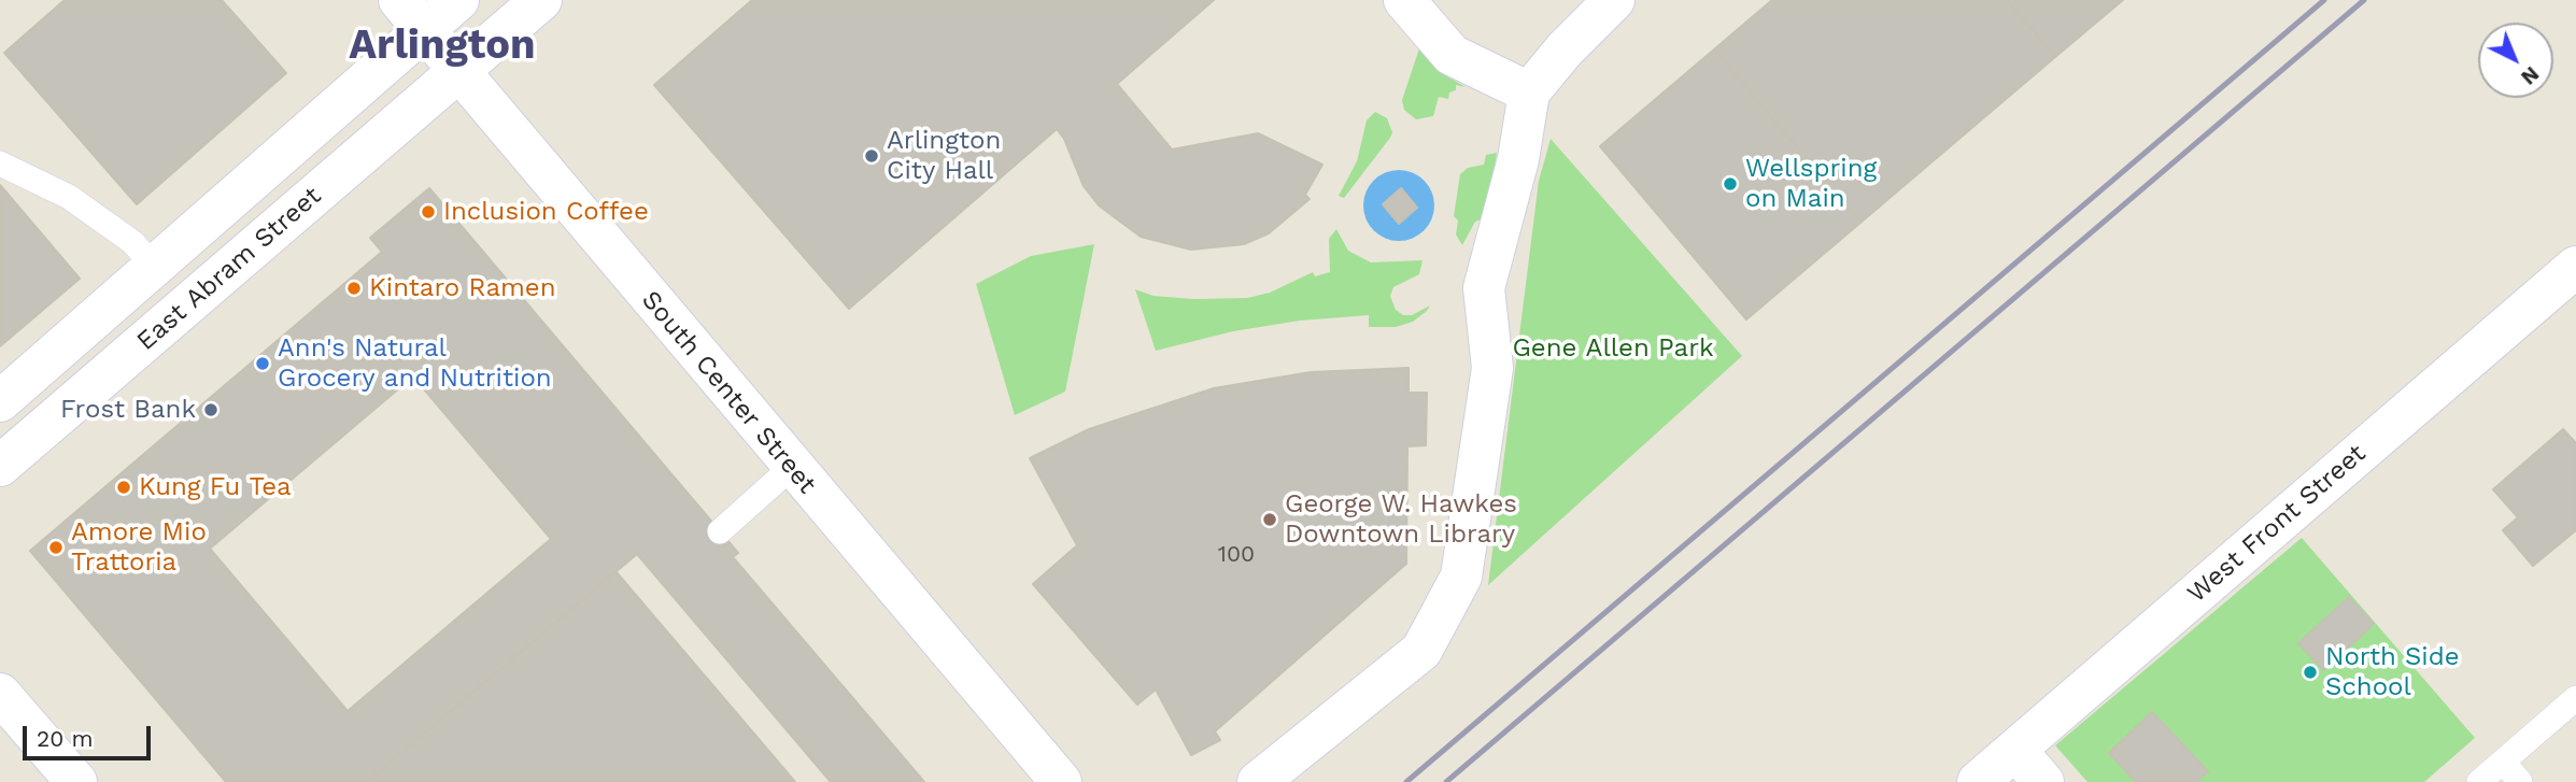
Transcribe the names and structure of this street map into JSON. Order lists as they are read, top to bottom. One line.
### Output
{"streets":{"main road":["East Abram Street","South Center Street","West Front Street"]},"crossings":[["East Abram Street","South Center Street"]],"districts":["Arlington"],"parks":["Gene Allen Park"],"places":["Arlington City Hall","Wellspring on Main","Inclusion Coffee","Kintaro Ramen","Ann's Natural Grocery and Nutrition","Frost Bank","Kung Fu Tea","George W. Hawkes Downtown Library","Amore Mio Trattoria","North Side School"],"house_numbers":["100"],"scale_bar":"20 m","north":"bottom right"}
